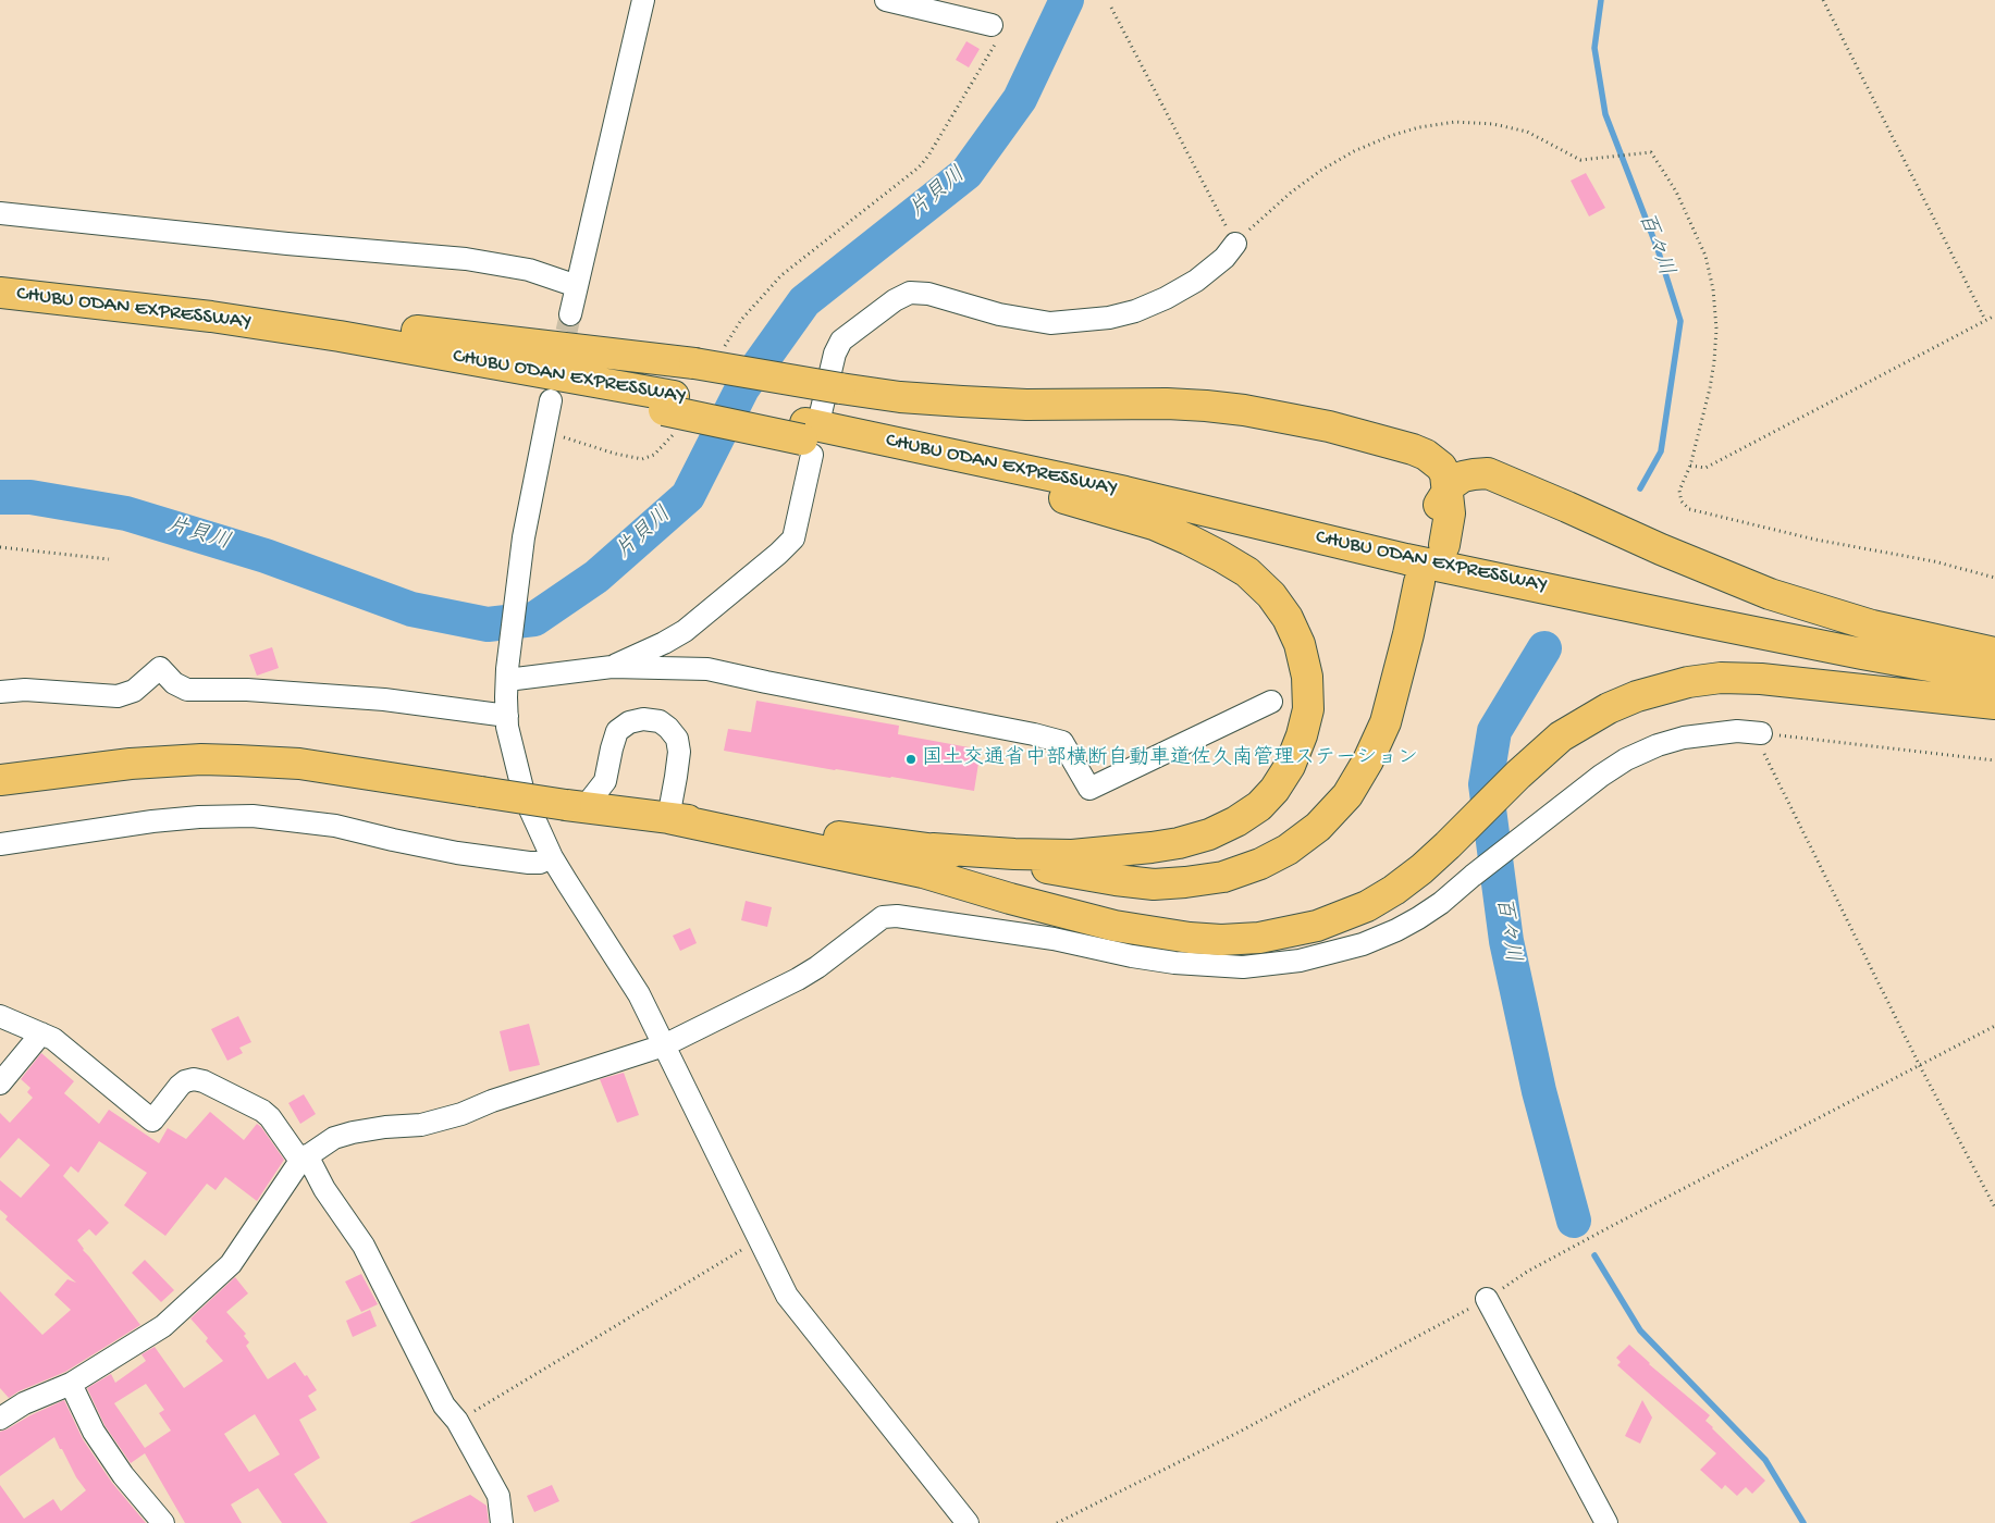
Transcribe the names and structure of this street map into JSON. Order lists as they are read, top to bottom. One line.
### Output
{"streets":{"highway":["CHUBU ODAN EXPRESSWAY"]},"water":["片貝川","百々川"],"places":["国土交通省中部横断自動車道佐久南管理ステーション"]}
